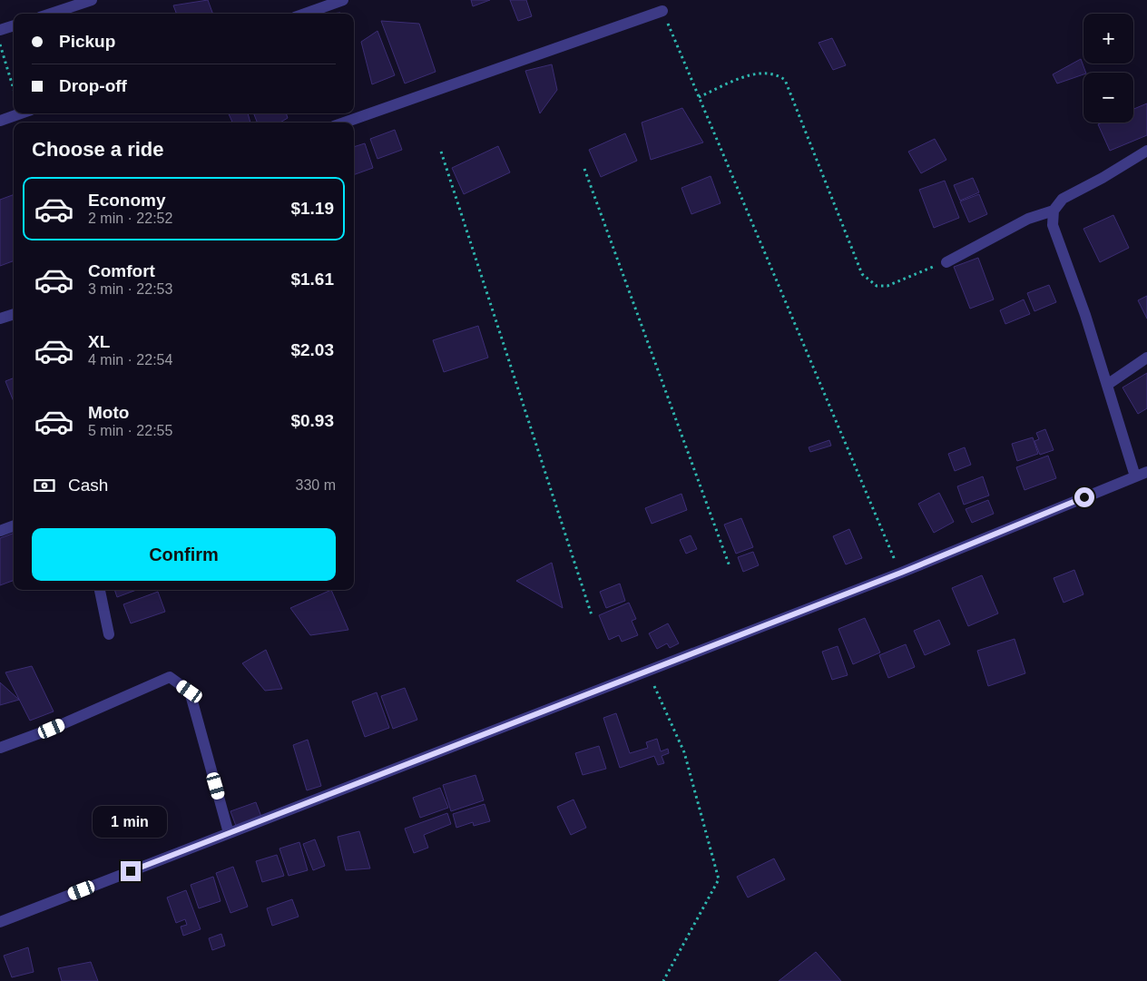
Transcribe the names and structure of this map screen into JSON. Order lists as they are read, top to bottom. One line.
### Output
{"page":{"map_buttons":["+","−"],"banner":["Pickup","Drop-off"],"heading":"Choose a ride","list":[{"name":"Economy","note":"2 min · 22:52","value":"$1.19"},{"name":"Comfort","note":"3 min · 22:53","value":"$1.61"},{"name":"XL","note":"4 min · 22:54","value":"$2.03"},{"name":"Moto","note":"5 min · 22:55","value":"$0.93"}],"pay":["Cash","330 m"],"buttons":"Confirm","bubble":"1 min"}}
